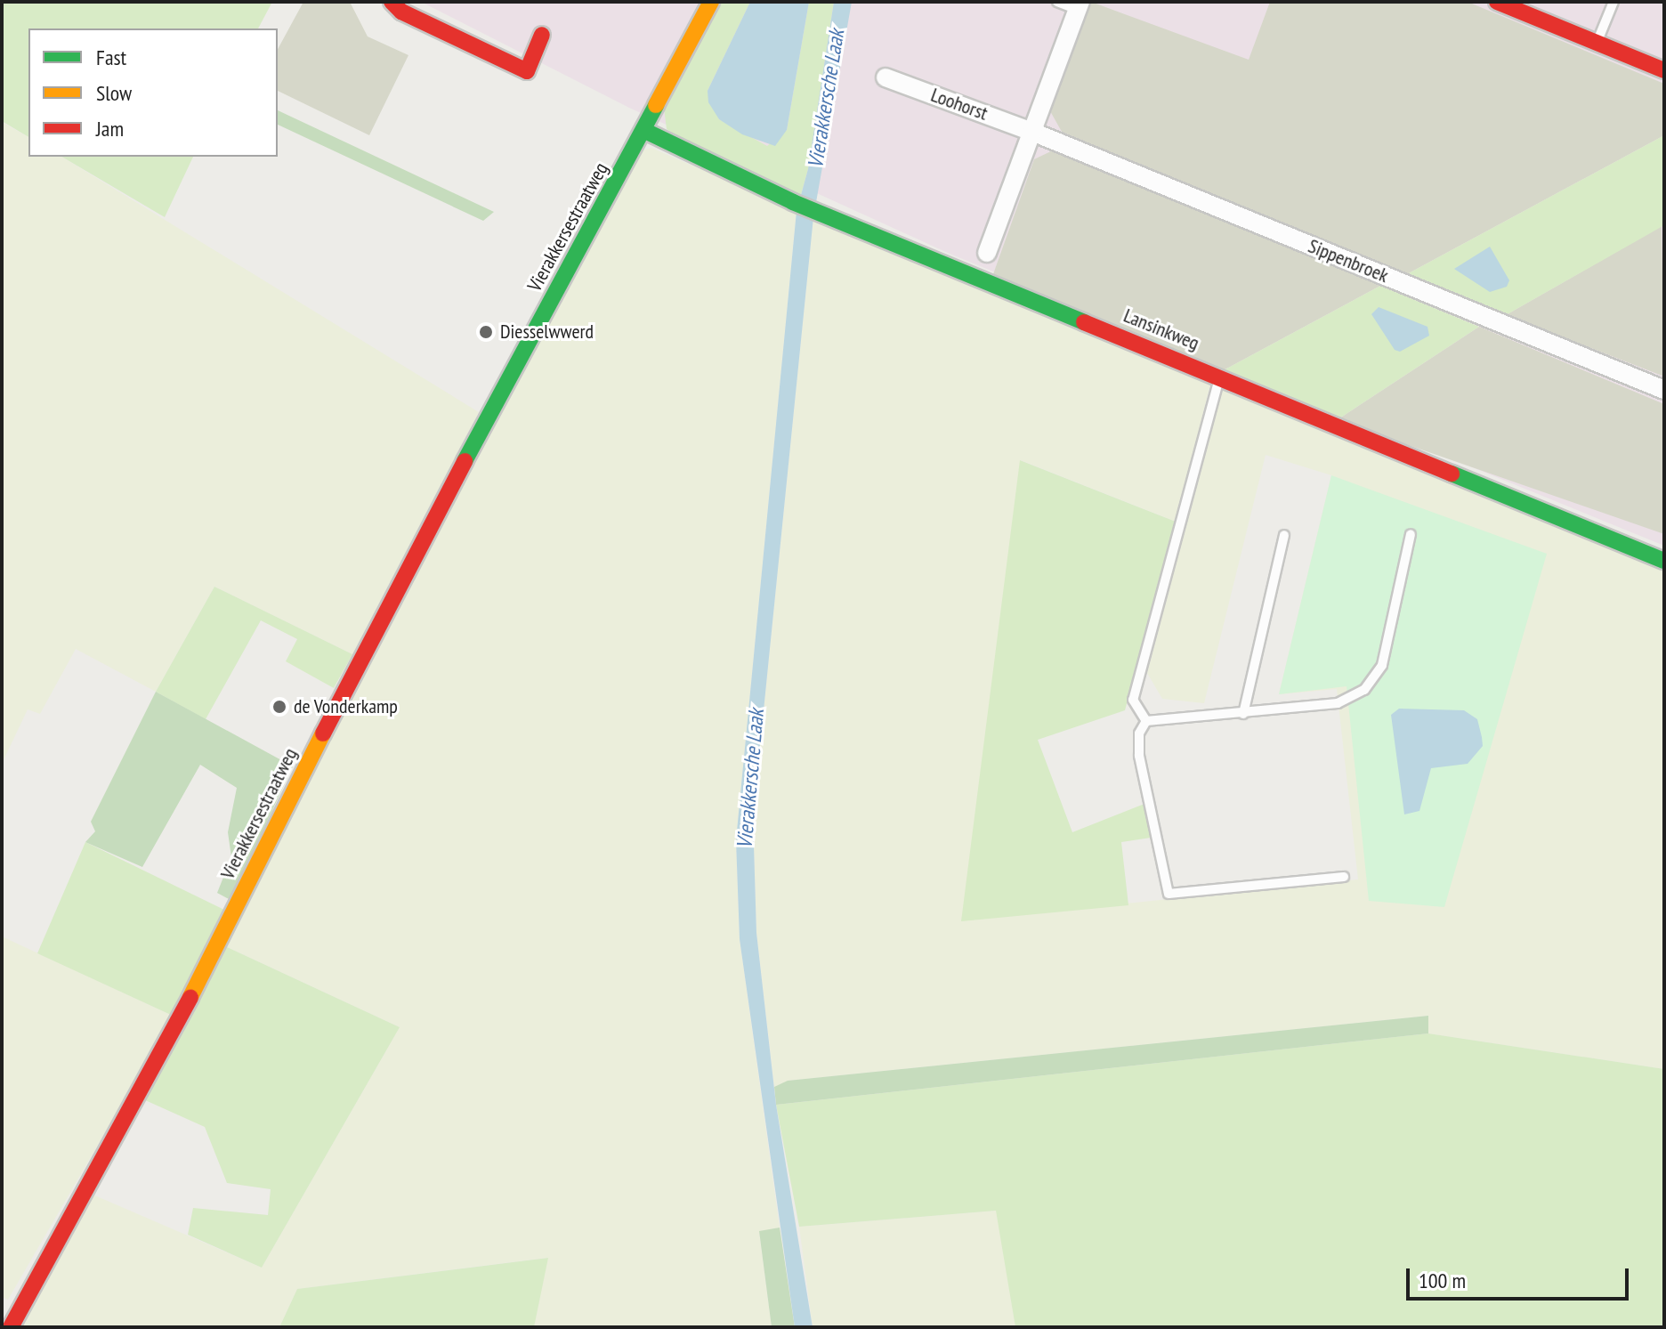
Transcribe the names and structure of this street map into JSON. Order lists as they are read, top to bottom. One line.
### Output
{"streets":{"street":["Loohorst","Vierakkersestraatweg","Sippenbroek","Lansinkweg"]},"crossings":[["Loohorst","Sippenbroek"],["Vierakkersestraatweg","Lansinkweg"]],"water":["Vierakkersche Laak"],"places":["Diesselwwerd","de Vonderkamp"],"legend":["Fast","Slow","Jam"],"scale_bar":"100 m"}
